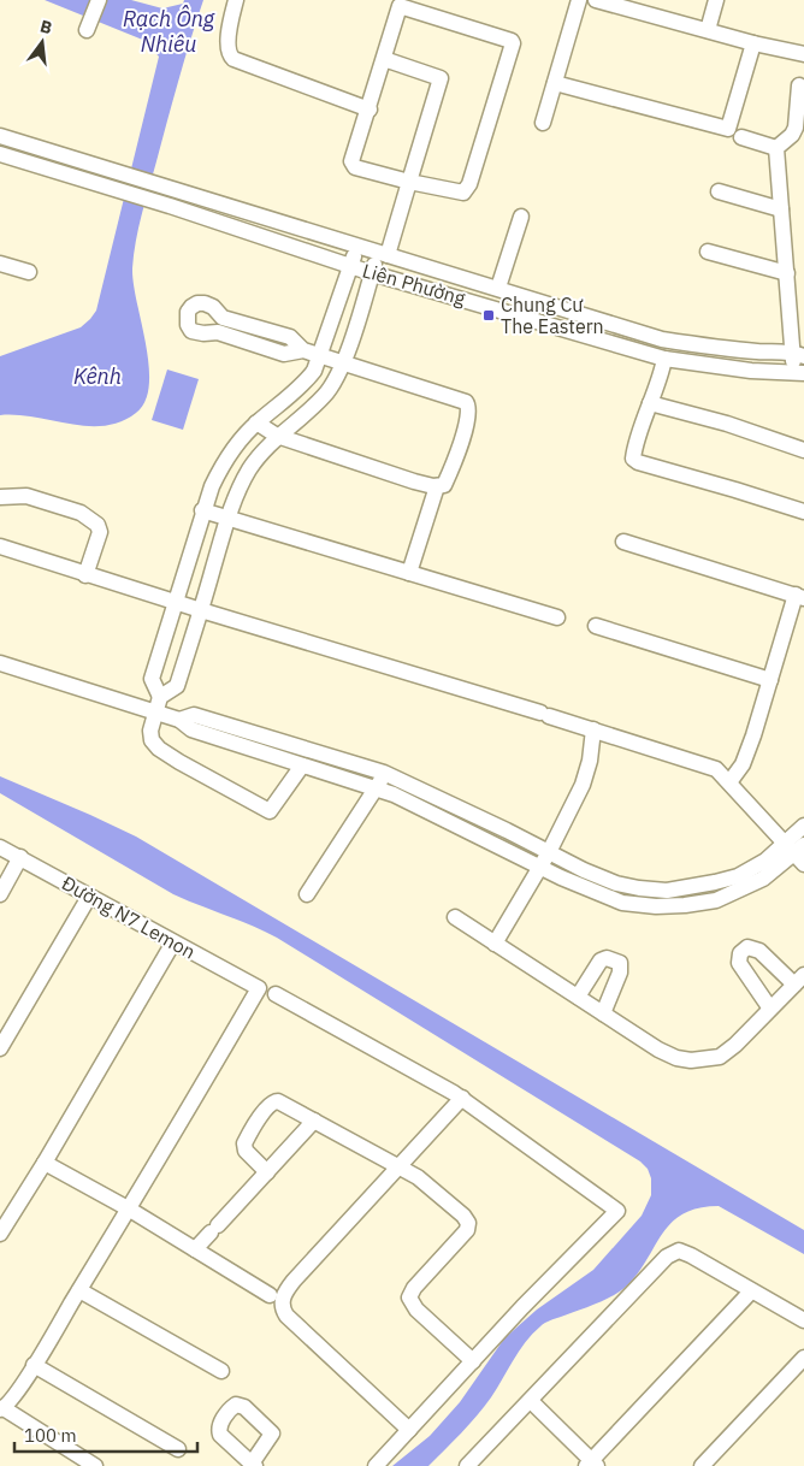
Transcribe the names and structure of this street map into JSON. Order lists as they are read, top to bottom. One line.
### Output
{"streets":{"street":["Liên Phường","Đường N7 Lemon"]},"water":["Rạch Ông Nhiêu","Kênh"],"places":{"transit":["Chung Cư The Eastern"]},"scale_bar":"100 m","north":"top"}
